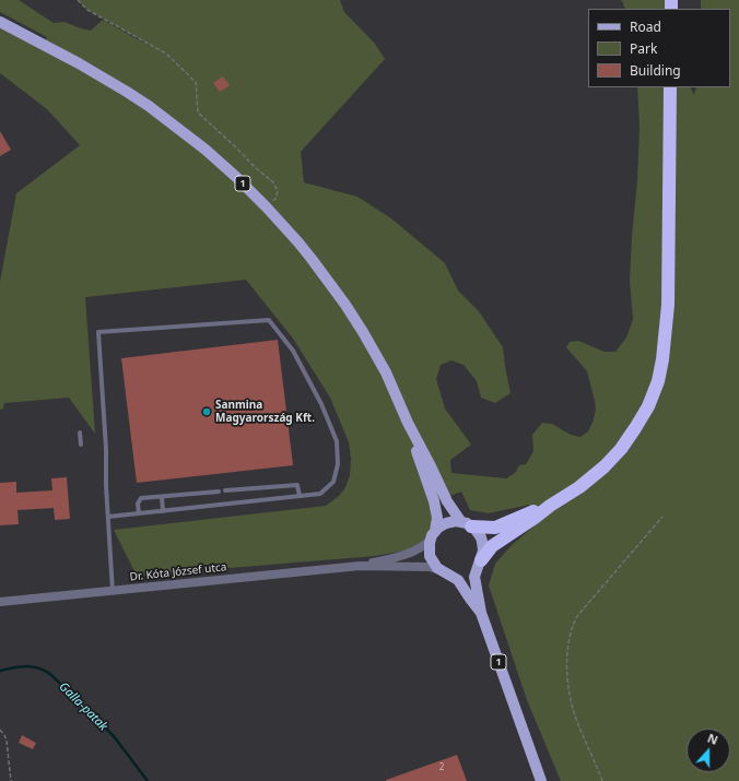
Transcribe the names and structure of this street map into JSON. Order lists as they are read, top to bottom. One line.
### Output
{"streets":{"main road":["1"],"street":["Dr. Kóta József utca"]},"water":["Galla-patak"],"places":["Sanmina Magyarország Kft."],"house_numbers":["2"],"legend":["Road","Park","Building"],"north":"top"}
